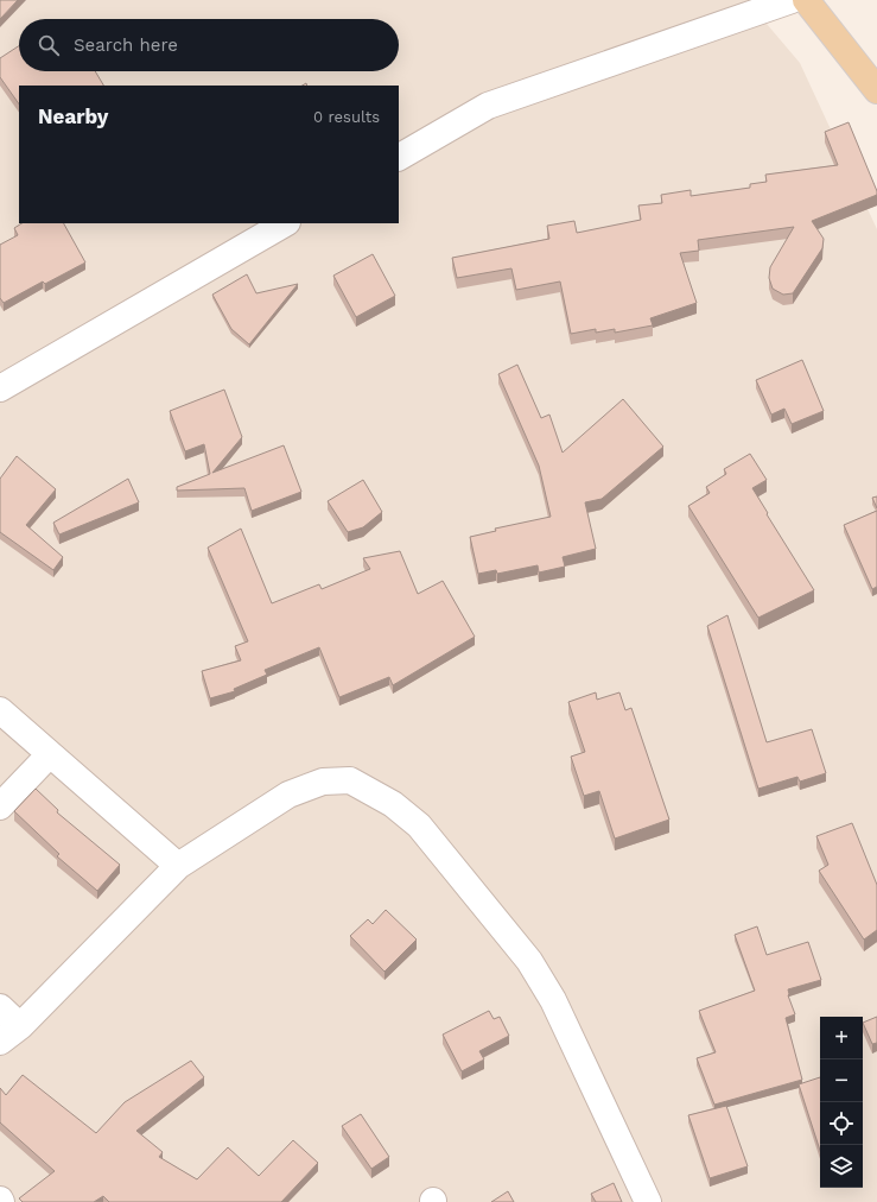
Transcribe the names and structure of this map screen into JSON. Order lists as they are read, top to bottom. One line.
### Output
{"page":{"search":"Search here","heading":["Nearby","0 results"],"map_buttons":["+","−"]}}
